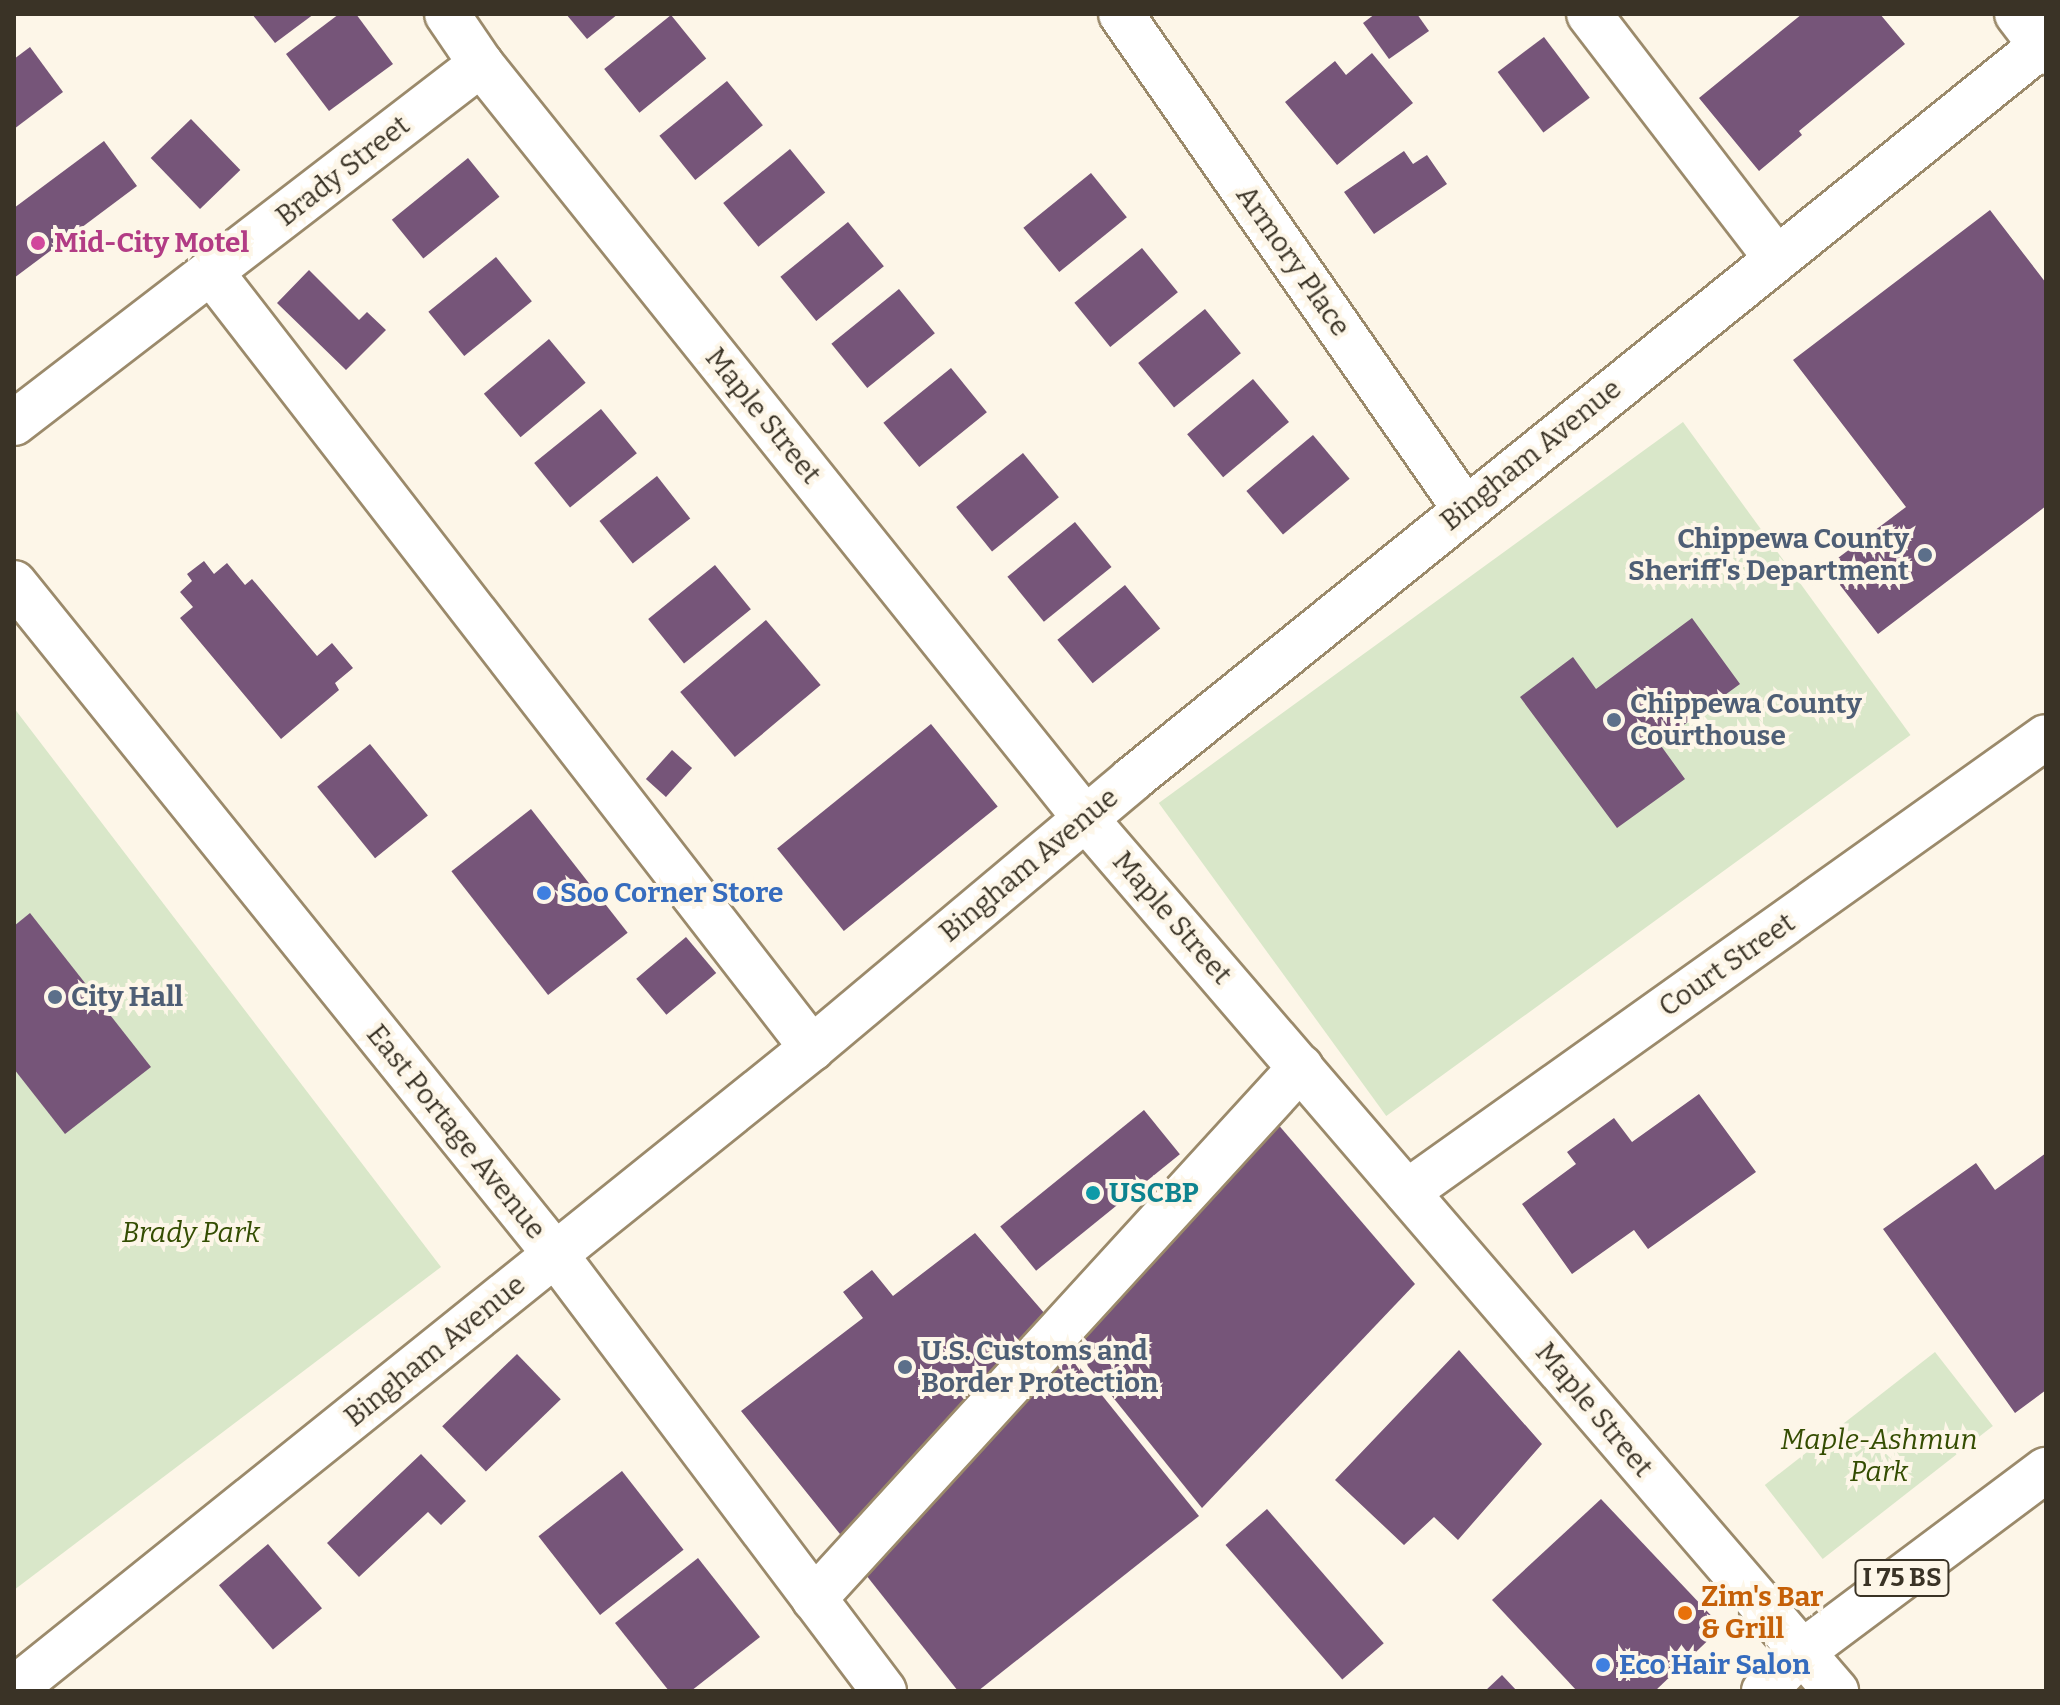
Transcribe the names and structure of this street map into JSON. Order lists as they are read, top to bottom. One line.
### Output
{"streets":{"street":["Brady Street","Armory Place","Maple Street","Bingham Avenue","Court Street","East Portage Avenue","I 75 BS"]},"crossings":[["Brady Street","Maple Street"],["Armory Place","Bingham Avenue"],["Maple Street","Bingham Avenue"],["Maple Street","Court Street"],["Maple Street","I 75 BS"],["Bingham Avenue","East Portage Avenue"]],"parks":["Brady Park","Maple-Ashmun Park"],"places":["Mid-City Motel","Chippewa County Sheriff's Department","Chippewa County Courthouse","Soo Corner Store","City Hall","USCBP","U.S. Customs and Border Protection","Zim's Bar & Grill","Eco Hair Salon"]}
